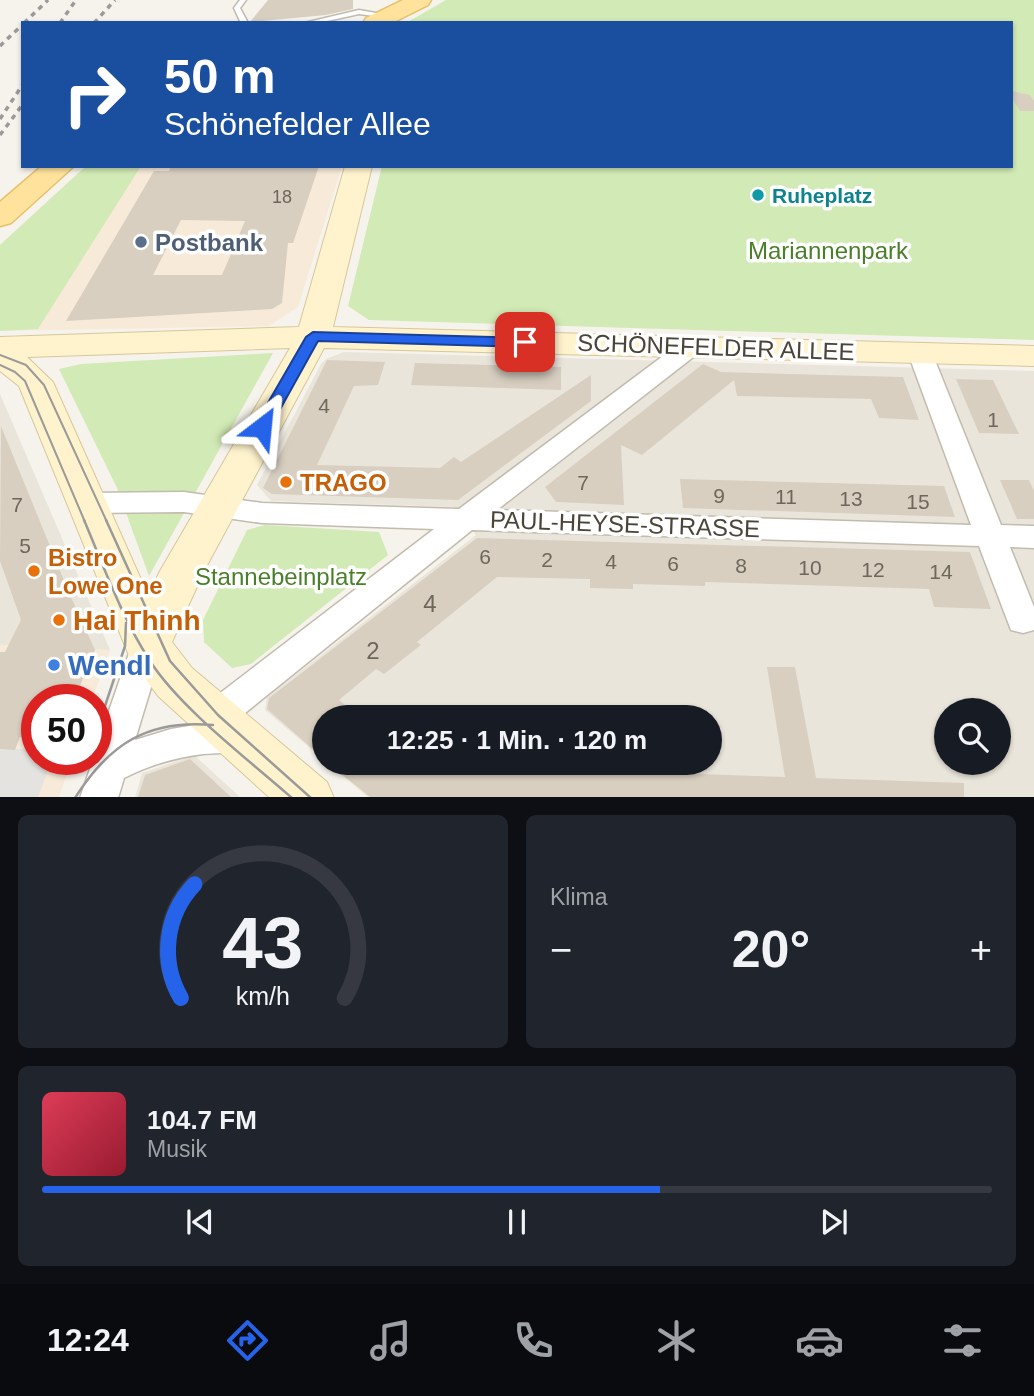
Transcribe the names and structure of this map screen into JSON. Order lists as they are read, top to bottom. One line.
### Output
{"streets":{"main road":["SCHÖNEFELDER ALLEE"],"street":["PAUL-HEYSE-STRASSE"]},"parks":["Mariannenpark","Stannebeinplatz"],"places":["Ruheplatz","Postbank","TRAGO","Bistro Lowe One","Hai Thinh","Wendl"],"house_numbers":["18","4","1","7","9","11","13","15","7","5","6","2","4","6","8","10","12","14","4","2"],"page":{"turn":["50 m","Schönefelder Allee"],"limit":"50","trip":"12:25 · 1 Min. · 120 m","tile":"Klima","heat":["−","20°","+"],"song":["104.7 FM","Musik"],"tabs":"12:24","gauge":["43","km/h"]}}
